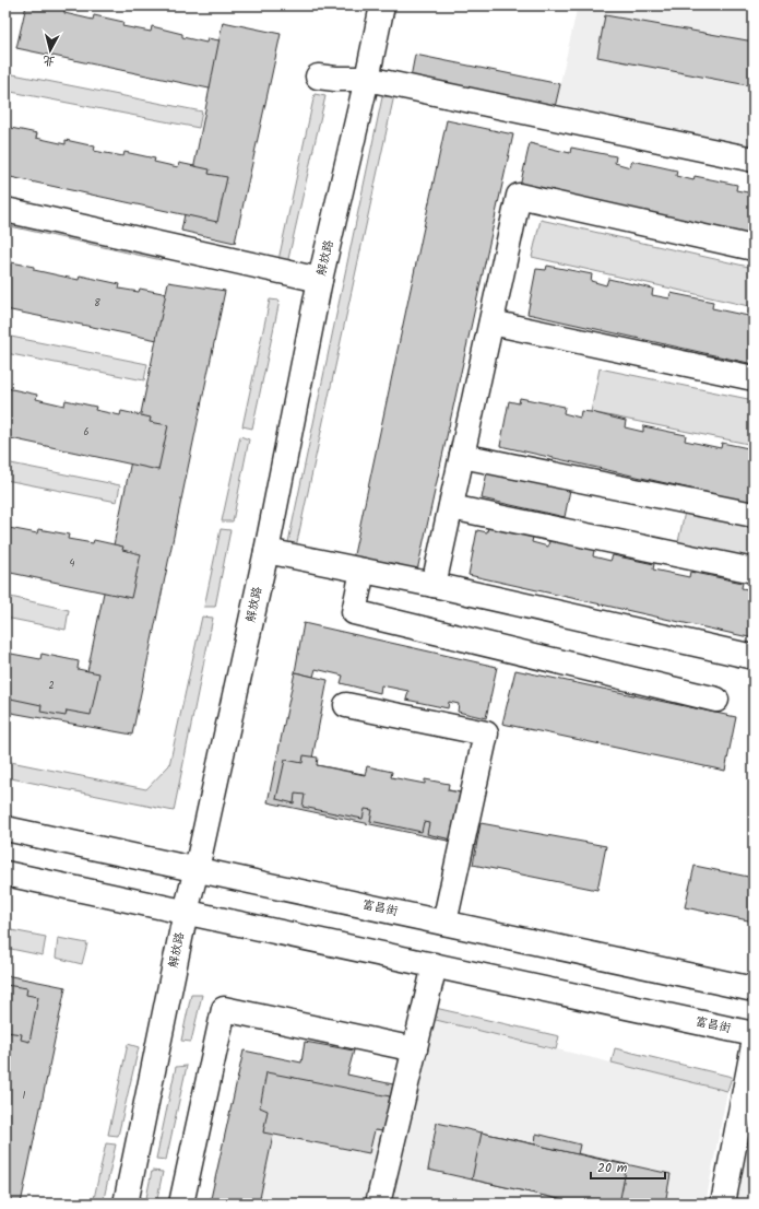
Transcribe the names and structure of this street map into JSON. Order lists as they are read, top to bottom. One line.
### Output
{"streets":{"street":["解放路","富昌街"]},"crossings":[["解放路","富昌街"]],"house_numbers":["8","6","4","2","1"],"scale_bar":"20 m","north":"bottom"}
